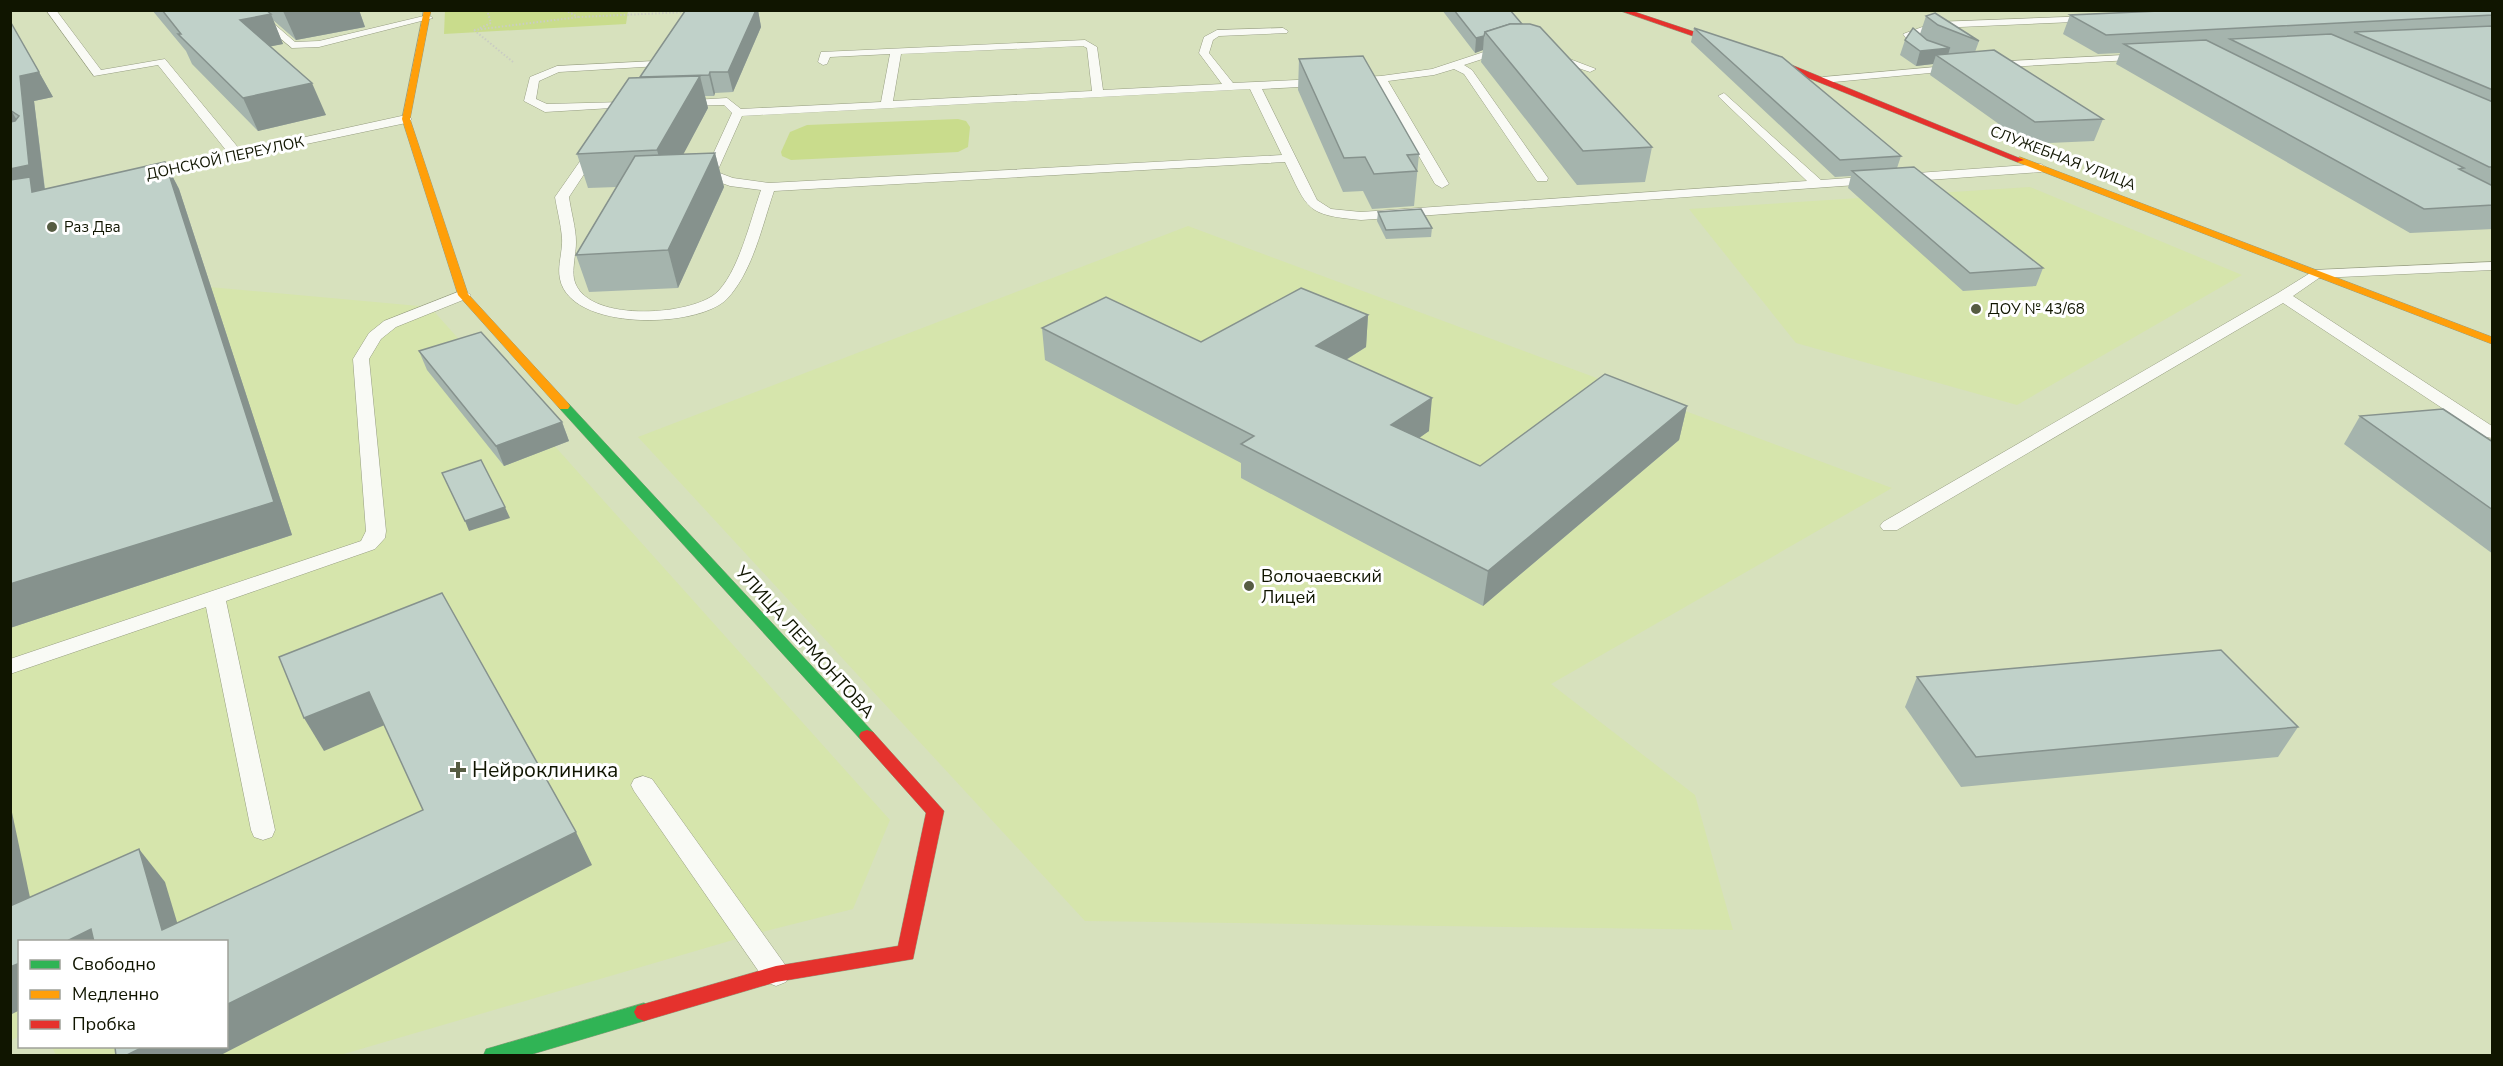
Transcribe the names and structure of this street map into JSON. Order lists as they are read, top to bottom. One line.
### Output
{"streets":{"street":["СЛУЖЕБНАЯ УЛИЦА","УЛИЦА ЛЕРМОНТОВА"],"lane":["ДОНСКОЙ ПЕРЕУЛОК"]},"crossings":[["ДОНСКОЙ ПЕРЕУЛОК","УЛИЦА ЛЕРМОНТОВА"]],"places":{"other":["Раз Два","ДОУ № 43/68","Волочаевский Лицей"],"health":["Нейроклиника"]},"legend":["Свободно","Медленно","Пробка"]}
